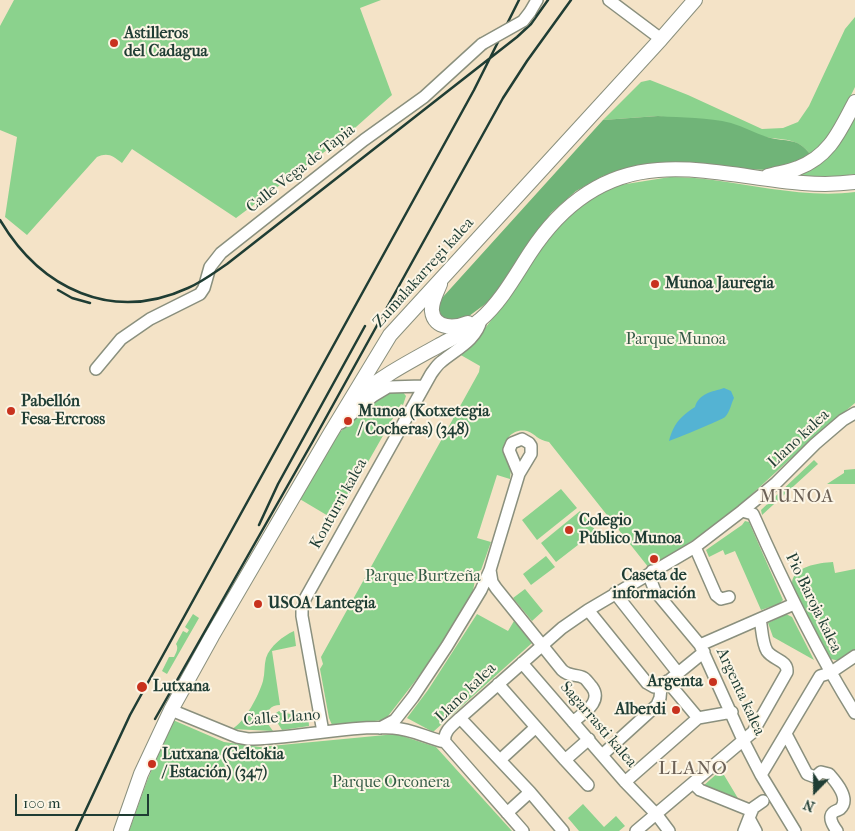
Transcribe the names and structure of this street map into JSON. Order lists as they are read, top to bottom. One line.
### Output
{"streets":{"main road":["Zumalakarregi kalea"],"street":["Calle Vega de Tapia","Llano kalea","Konturri kalea","Pio Baroja kalea","Argenta kalea","Calle Llano","Sagarrasti kalea"]},"crossings":[["Zumalakarregi kalea","Calle Llano"],["Llano kalea","Pio Baroja kalea"],["Llano kalea","Argenta kalea"],["Llano kalea","Calle Llano"],["Llano kalea","Sagarrasti kalea"],["Konturri kalea","Calle Llano"]],"districts":["MUNOA","LLANO"],"parks":["Parque Munoa","Parque Burtzeña","Parque Orconera"],"places":["Astilleros del Cadagua","Munoa Jauregia","Pabellón Fesa-Ercross","Munoa (Kotxetegia / Cocheras) (348)","Colegio Público Munoa","Caseta de información","USOA Lantegia","Argenta","Lutxana","Alberdi","Lutxana (Geltokia / Estación) (347)"],"scale_bar":"100 m","north":"bottom"}
